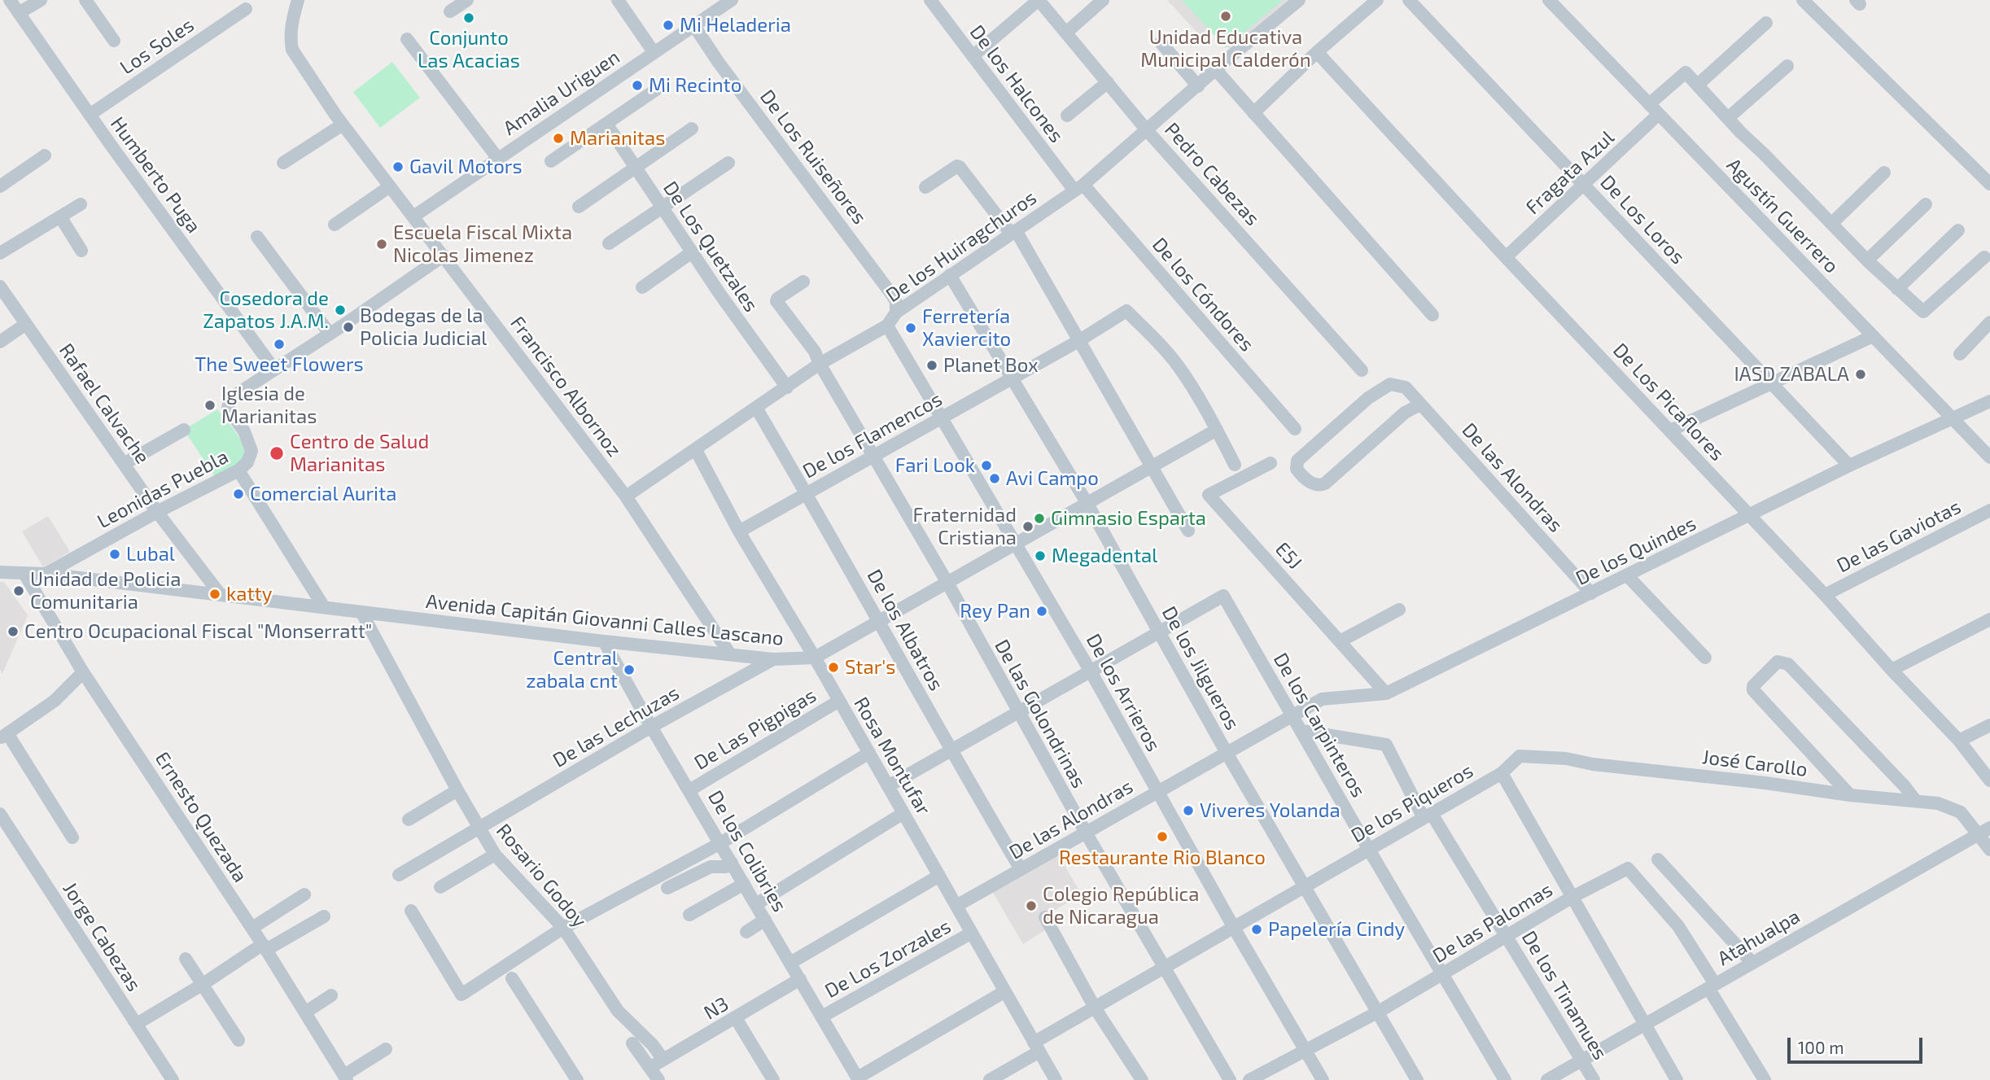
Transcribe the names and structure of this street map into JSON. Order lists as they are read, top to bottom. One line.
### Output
{"streets":{"street":["Los Soles","De los Halcones","Amalia Uriguen","De Los Ruiseñores","Fragata Azul","Pedro Cabezas","Humberto Puga","Agustín Guerrero","De Los Loros","De Los Quetzales","De los Huiragchuros","De los Cóndores","Francisco Albornoz","De Los Picaflores","Rafael Calvache","De los Flamencos","De las Alondras","Leonidas Puebla","De las Gaviotas","De los Quindes","E5J","Avenida Capitán Giovanni Calles Lascano","De los Albatros","De los Jilgueros","De los Arrieros","De las Golondrinas","De los Carpinteros","De las Lechuzas","De Las Pigpigas","Rosa Montufar","José Carollo","De los Piqueros","Ernesto Quezada","De los Colibries","Rosario Godoy","De las Palomas","Jorge Cabezas","Atahualpa","De Los Zorzales","De los Tinamues","N3"]},"crossings":[["Los Soles","Humberto Puga"],["De los Halcones","De los Huiragchuros"],["De los Halcones","De los Cóndores"],["Amalia Uriguen","De Los Ruiseñores"],["Amalia Uriguen","Francisco Albornoz"],["De Los Ruiseñores","De los Huiragchuros"],["Fragata Azul","Agustín Guerrero"],["Fragata Azul","De Los Loros"],["Fragata Azul","De Los Picaflores"],["Pedro Cabezas","De los Huiragchuros"],["Humberto Puga","Leonidas Puebla"],["Agustín Guerrero","De los Quindes"],["De Los Loros","De los Quindes"],["De Los Quetzales","De los Huiragchuros"],["De los Huiragchuros","De los Cóndores"],["De los Huiragchuros","Francisco Albornoz"],["De los Huiragchuros","De los Albatros"],["De los Huiragchuros","De los Jilgueros"],["De los Huiragchuros","De los Arrieros"],["De los Huiragchuros","De las Golondrinas"],["De los Huiragchuros","Rosa Montufar"],["Francisco Albornoz","Leonidas Puebla"],["Francisco Albornoz","Avenida Capitán Giovanni Calles Lascano"],["De Los Picaflores","De las Gaviotas"],["De Los Picaflores","De los Quindes"],["Rafael Calvache","Leonidas Puebla"],["Rafael Calvache","Avenida Capitán Giovanni Calles Lascano"],["De los Flamencos","Avenida Capitán Giovanni Calles Lascano"],["De los Flamencos","De los Albatros"],["De los Flamencos","De los Jilgueros"],["De los Flamencos","De los Arrieros"],["De los Flamencos","De las Golondrinas"],["De los Flamencos","Rosa Montufar"],["De las Alondras","De los Quindes"],["De las Alondras","De los Albatros"],["De las Alondras","De los Jilgueros"],["De las Alondras","De los Arrieros"],["De las Alondras","De las Golondrinas"],["De las Alondras","De los Carpinteros"],["De las Alondras","Rosa Montufar"],["Leonidas Puebla","Avenida Capitán Giovanni Calles Lascano"],["De los Quindes","E5J"],["De los Quindes","De los Carpinteros"],["Avenida Capitán Giovanni Calles Lascano","De los Albatros"],["Avenida Capitán Giovanni Calles Lascano","De los Jilgueros"],["Avenida Capitán Giovanni Calles Lascano","De los Arrieros"],["Avenida Capitán Giovanni Calles Lascano","De las Golondrinas"],["Avenida Capitán Giovanni Calles Lascano","De las Lechuzas"],["Avenida Capitán Giovanni Calles Lascano","Rosa Montufar"],["Avenida Capitán Giovanni Calles Lascano","Ernesto Quezada"],["Avenida Capitán Giovanni Calles Lascano","De los Colibries"],["Avenida Capitán Giovanni Calles Lascano","Rosario Godoy"],["De los Jilgueros","De los Carpinteros"],["De los Jilgueros","De los Piqueros"],["De los Jilgueros","De las Palomas"],["De los Arrieros","De los Piqueros"],["De los Arrieros","De las Palomas"],["De las Golondrinas","De los Piqueros"],["De los Carpinteros","De los Piqueros"],["De los Carpinteros","De las Palomas"],["De los Carpinteros","De los Tinamues"],["De las Lechuzas","De los Colibries"],["De las Lechuzas","Rosario Godoy"],["De Las Pigpigas","Rosa Montufar"],["De Las Pigpigas","De los Colibries"],["Rosa Montufar","De los Piqueros"],["Rosa Montufar","De Los Zorzales"],["José Carollo","De los Piqueros"],["José Carollo","Atahualpa"],["De los Piqueros","De las Palomas"],["De los Piqueros","Atahualpa"],["De los Piqueros","De los Tinamues"],["De los Colibries","De Los Zorzales"],["De los Colibries","N3"],["Rosario Godoy","N3"],["De las Palomas","Atahualpa"],["De las Palomas","De los Tinamues"],["Atahualpa","De los Tinamues"]],"places":["Unidad Educativa Municipal Calderón","Conjunto Las Acacias","Mi Heladeria","Mi Recinto","Marianitas","Gavil Motors","Escuela Fiscal Mixta Nicolas Jimenez","Cosedora de Zapatos J.A.M.","Bodegas de la Policia Judicial","Ferretería Xaviercito","The Sweet Flowers","Planet Box","IASD ZABALA","Iglesia de Marianitas","Centro de Salud Marianitas","Fari Look","Avi Campo","Comercial Aurita","Gimnasio Esparta","Fraternidad Cristiana","Lubal","Megadental","Unidad de Policia Comunitaria","katty","Rey Pan","Centro Ocupacional Fiscal \"Monserratt\"","Star's","Central zabala cnt","Viveres Yolanda","Restaurante Rio Blanco","Colegio República de Nicaragua","Papelería Cindy"],"scale_bar":"100 m"}
